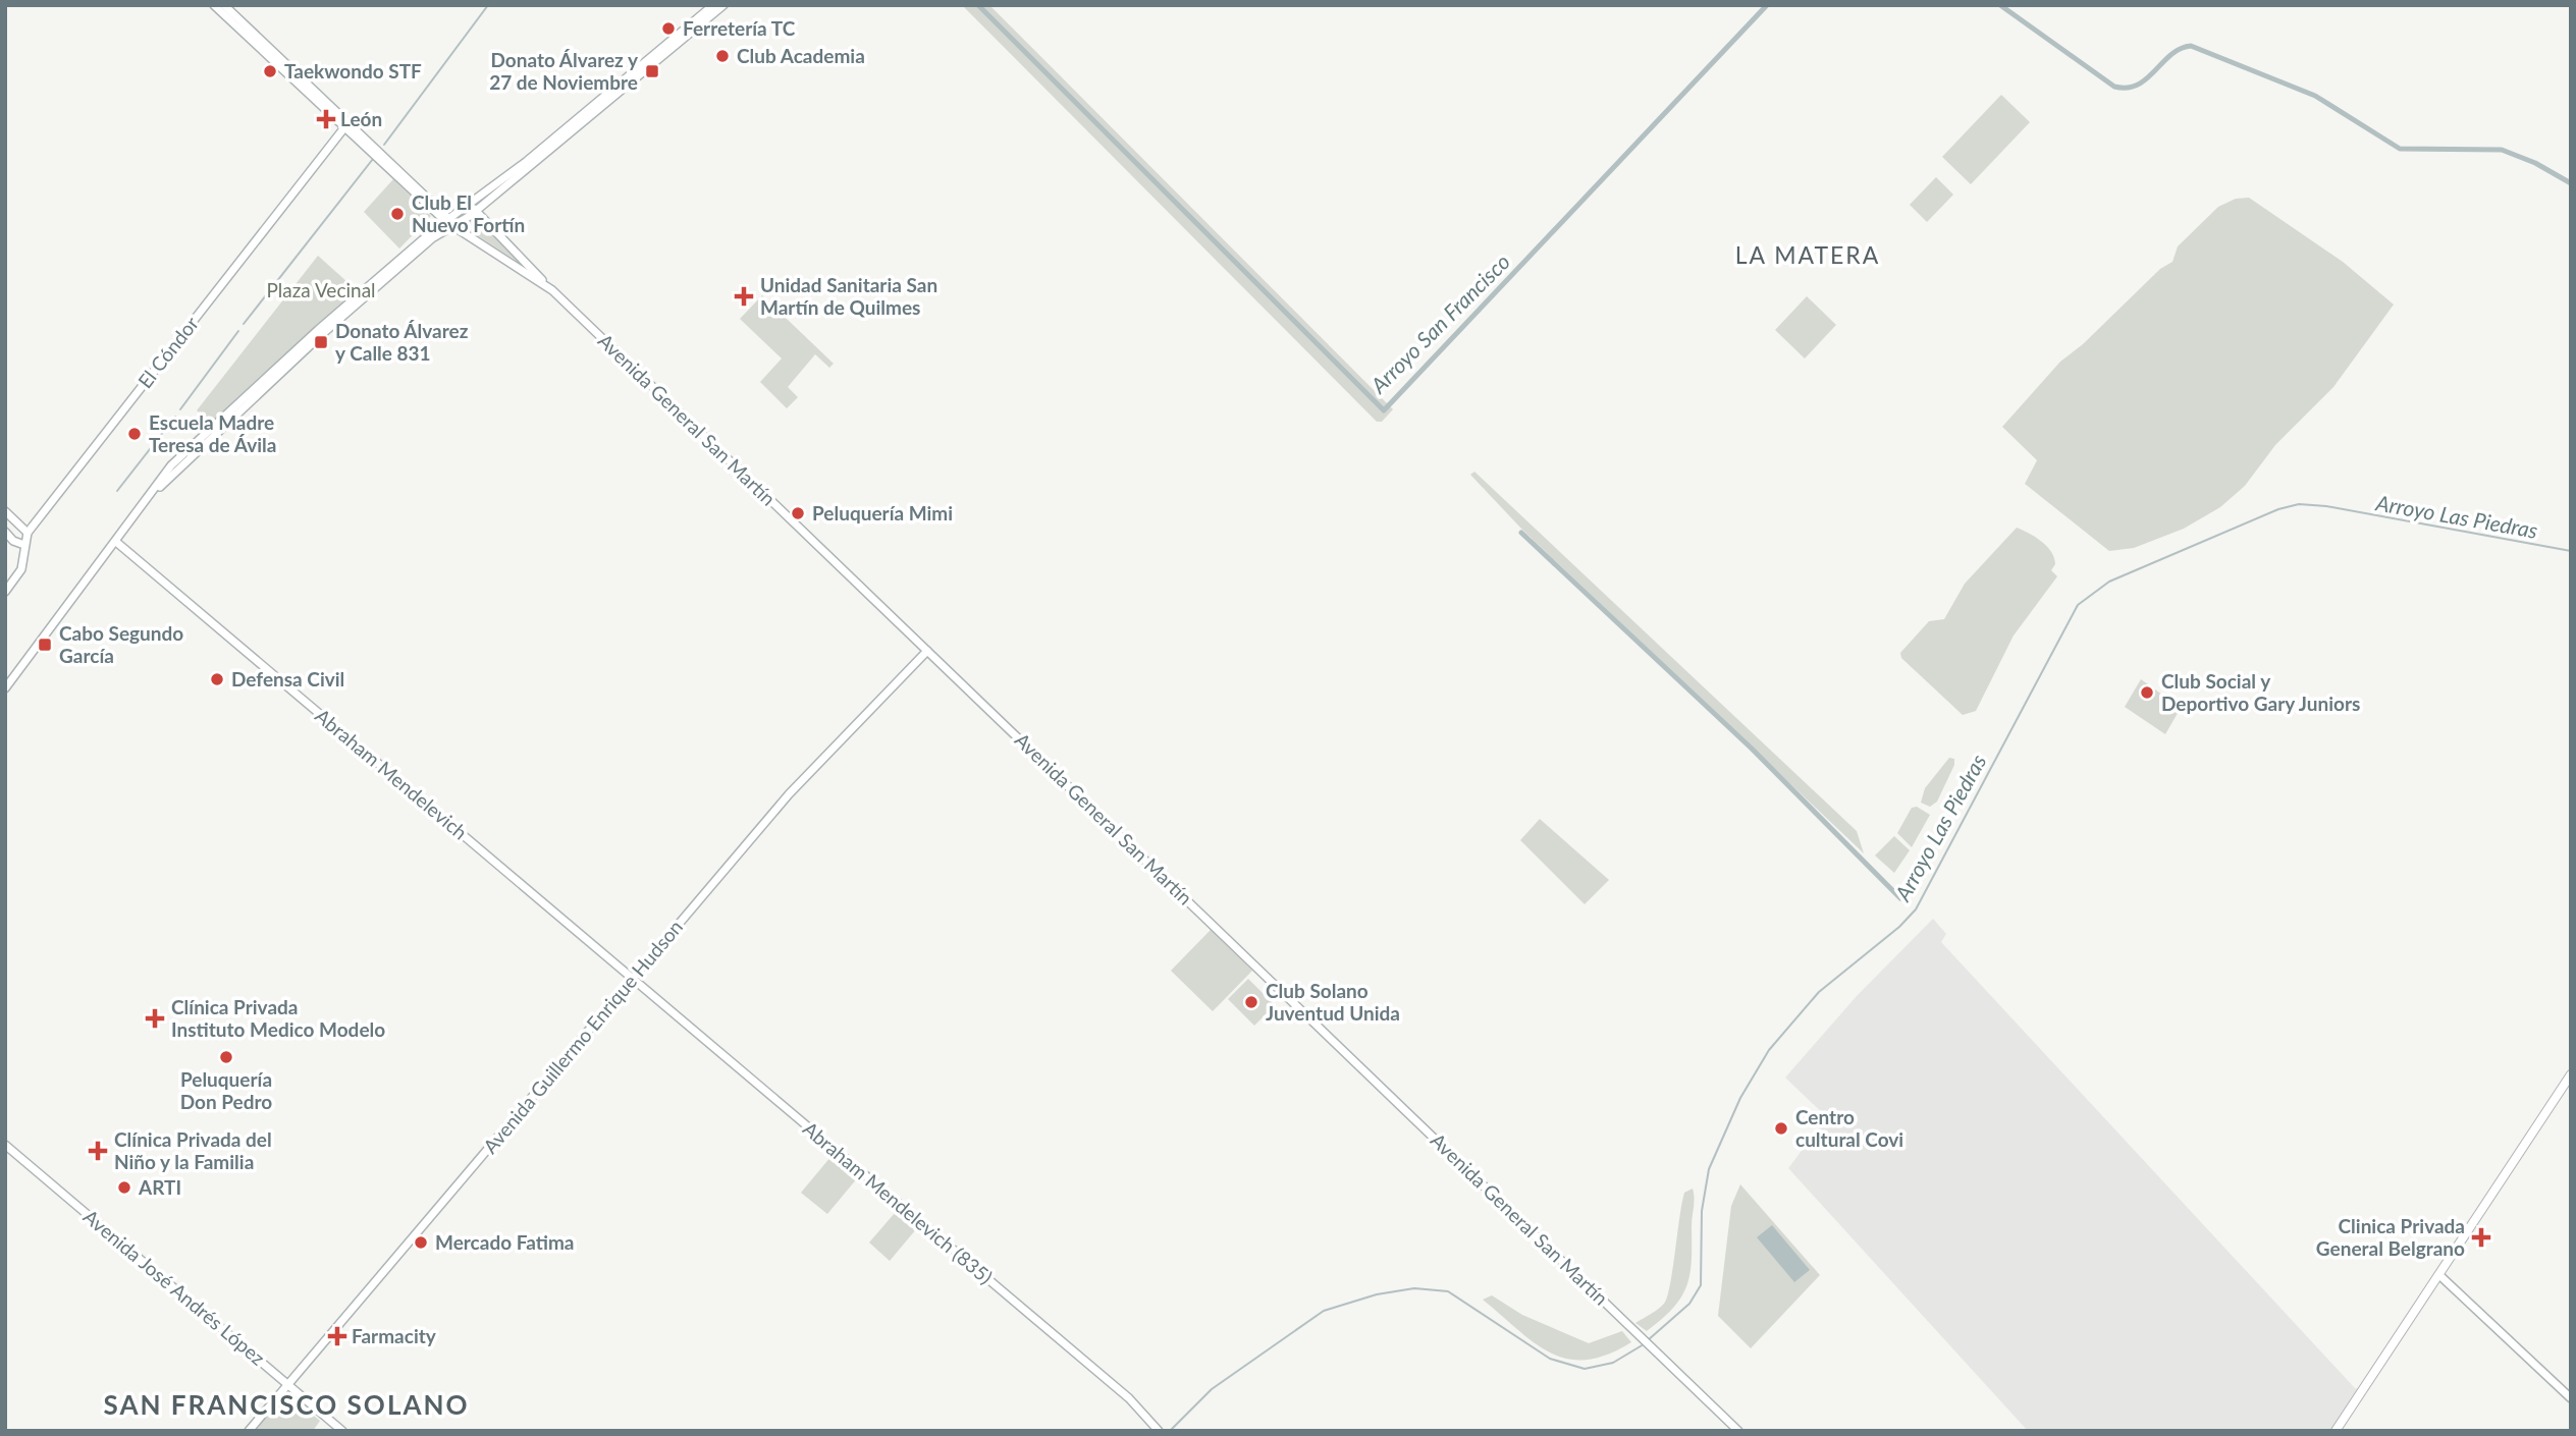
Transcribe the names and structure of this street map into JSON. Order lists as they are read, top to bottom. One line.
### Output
{"streets":{"main road":["El Cóndor","Avenida General San Martín","Abraham Mendelevich","Avenida Guillermo Enrique Hudson","Abraham Mendelevich (835)","Avenida José Andrés López"]},"crossings":[["El Cóndor","Avenida General San Martín"],["Avenida General San Martín","Avenida Guillermo Enrique Hudson"],["Abraham Mendelevich","Avenida Guillermo Enrique Hudson"],["Abraham Mendelevich","Abraham Mendelevich (835)"],["Avenida Guillermo Enrique Hudson","Abraham Mendelevich (835)"],["Avenida Guillermo Enrique Hudson","Avenida José Andrés López"]],"districts":["LA MATERA","SAN FRANCISCO SOLANO"],"water":["Arroyo San Francisco","Arroyo Las Piedras"],"parks":["Plaza Vecinal"],"places":{"other":["Ferretería TC","Club Academia","Taekwondo STF","Club El Nuevo Fortín","Escuela Madre Teresa de Ávila","Peluquería Mimi","Defensa Civil","Club Social y Deportivo Gary Juniors","Club Solano Juventud Unida","Peluquería Don Pedro","Centro cultural Covi","ARTI","Mercado Fatima"],"transit":["Donato Álvarez y 27 de Noviembre","Donato Álvarez y Calle 831","Cabo Segundo García"],"health":["León","Unidad Sanitaria San Martín de Quilmes","Clínica Privada Instituto Medico Modelo","Clínica Privada del Niño y la Familia","Clinica Privada General Belgrano","Farmacity"]}}
